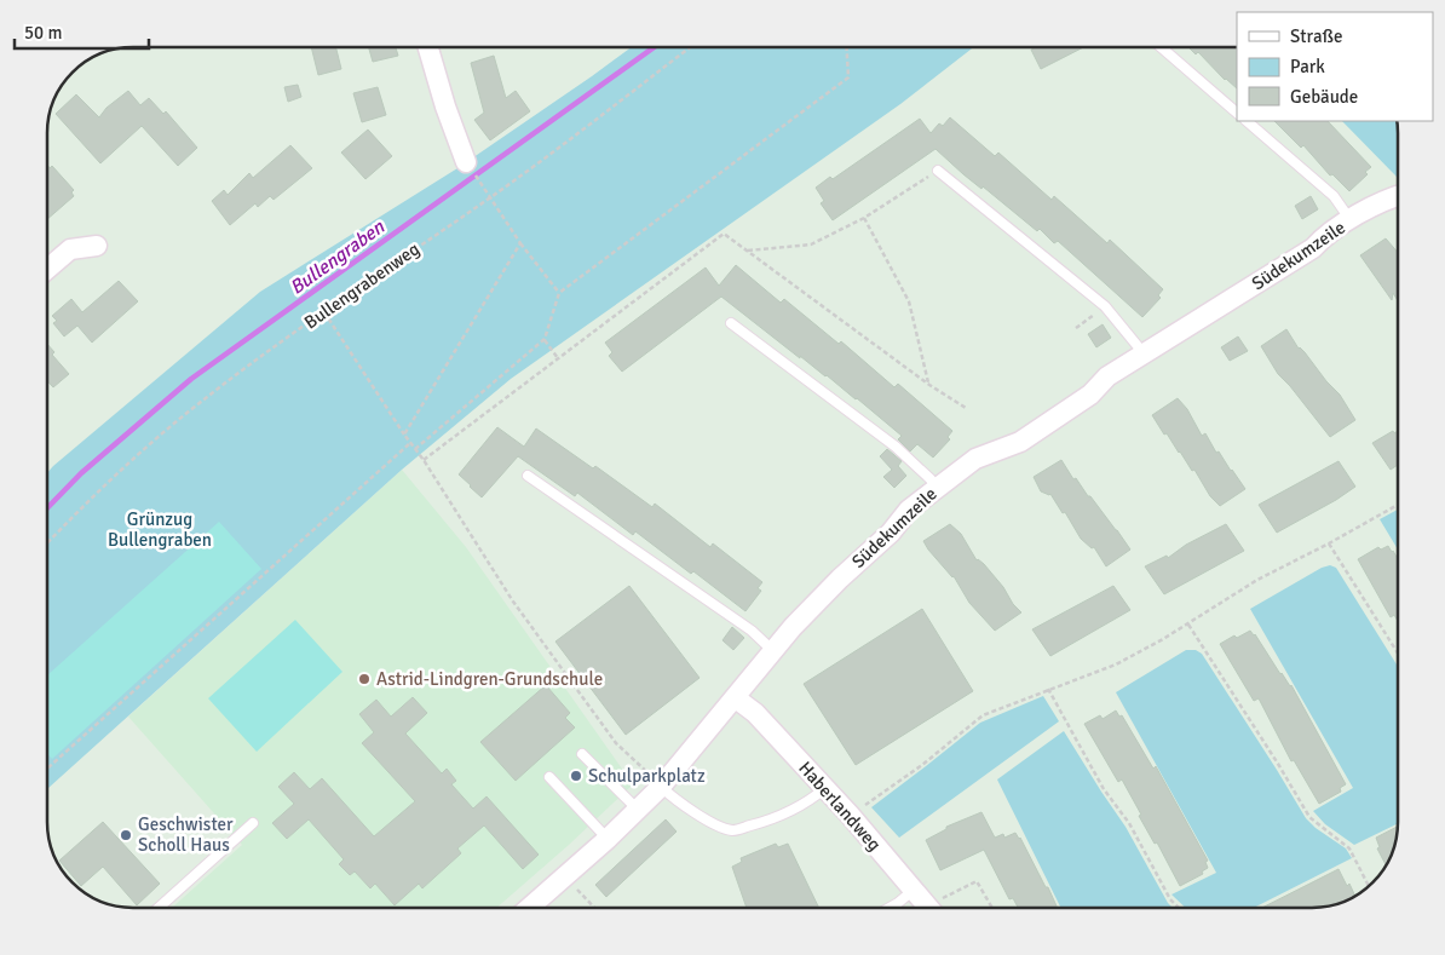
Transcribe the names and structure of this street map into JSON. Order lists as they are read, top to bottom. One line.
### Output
{"streets":{"street":["Südekumzeile","Haberlandweg"],"path":["Bullengrabenweg"]},"crossings":[["Südekumzeile","Haberlandweg"]],"water":["Bullengraben"],"parks":["Grünzug Bullengraben"],"places":["Astrid-Lindgren-Grundschule","Schulparkplatz","Geschwister Scholl Haus"],"legend":["Straße","Park","Gebäude"],"scale_bar":"50 m"}
